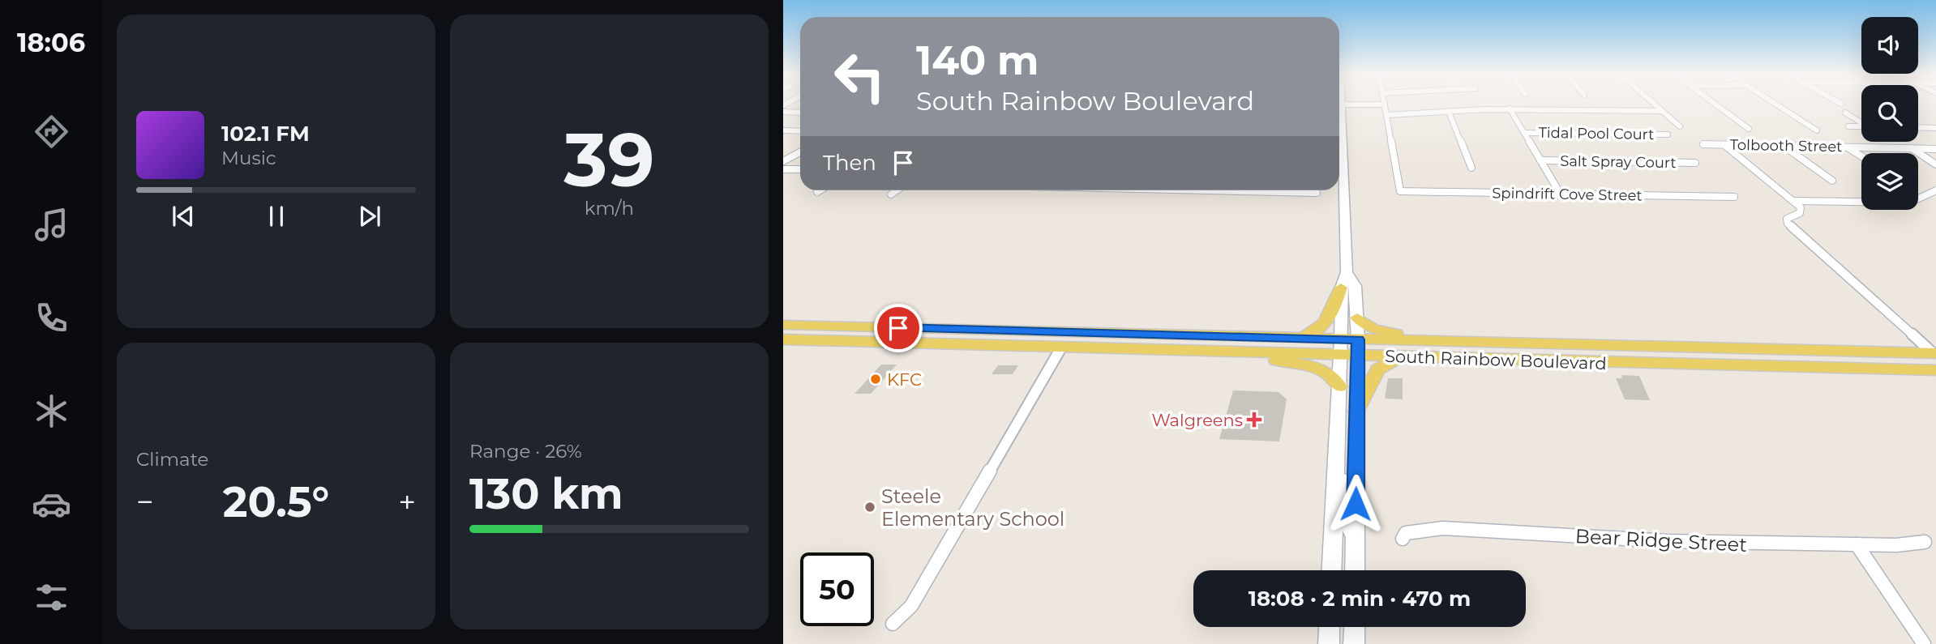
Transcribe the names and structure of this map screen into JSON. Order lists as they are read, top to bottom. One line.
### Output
{"streets":{"main road":["South Rainbow Boulevard"],"street":["Tidal Pool Court","Tolbooth Street","Salt Spray Court","Spindrift Cove Street","Bear Ridge Street"]},"places":{"other":["KFC","Steele Elementary School"],"health":["Walgreens"]},"page":{"tabs":"18:06","tile":[["39","km/h"],"Climate",["Range · 26%","130 km"]],"turn":["140 m","South Rainbow Boulevard"],"song":["102.1 FM","Music"],"then":"Then","heat":["−","20.5°","+"],"limit":"50","trip":"18:08 · 2 min · 470 m"}}
